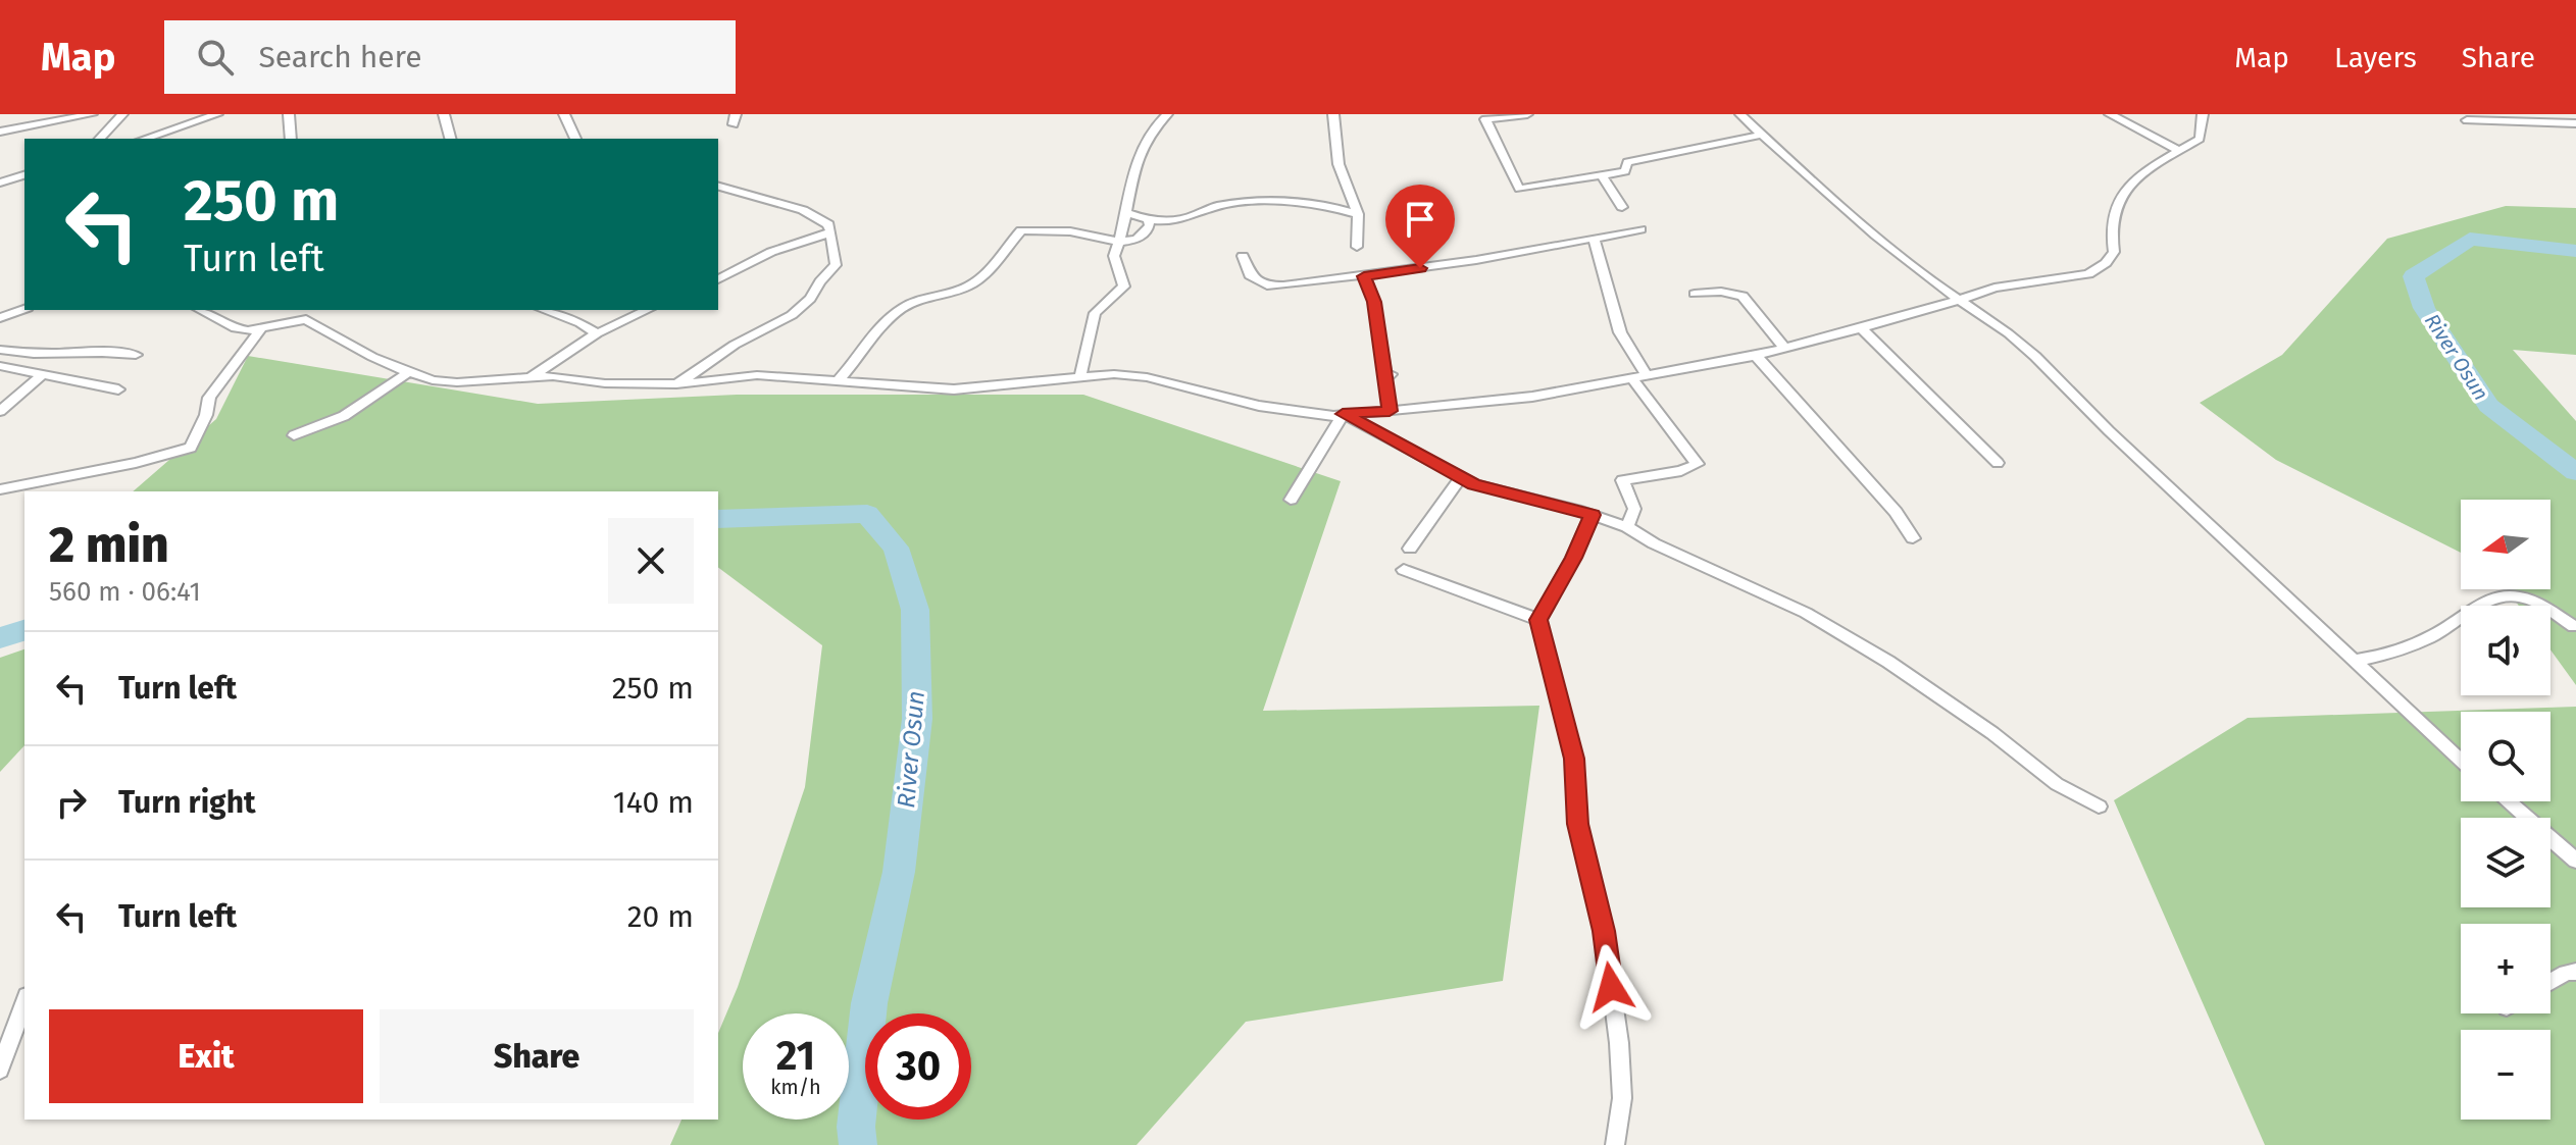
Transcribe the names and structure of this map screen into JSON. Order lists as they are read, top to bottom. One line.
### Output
{"water":["River Osun"],"north":"left","page":{"header":"Map","search":"Search here","nav":["Map","Layers","Share"],"turn":["250 m","Turn left"],"heading":["2 min","560 m · 06:41"],"map_buttons":["+","−"],"list":[{"name":"Turn left","value":"250 m"},{"name":"Turn right","value":"140 m"},{"name":"Turn left","value":"20 m"}],"buttons":["Exit","Share"],"speed":"21 km/h","limit":"30"}}
